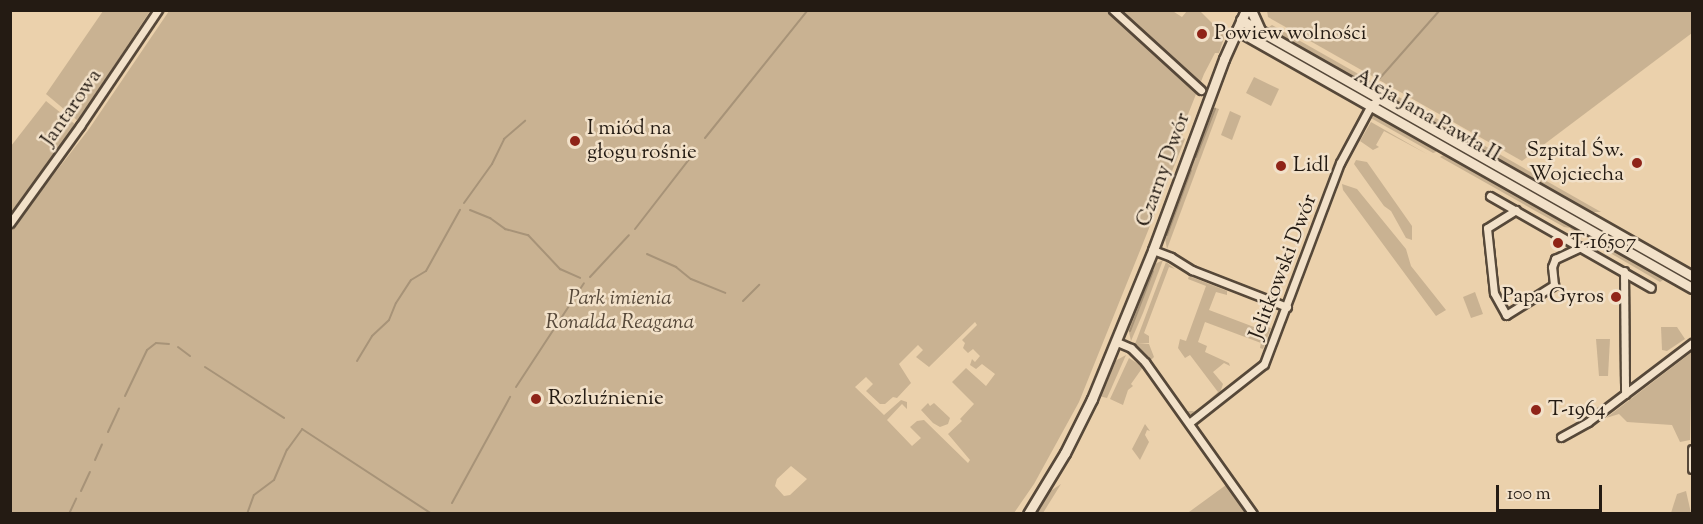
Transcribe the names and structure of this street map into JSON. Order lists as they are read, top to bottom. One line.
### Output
{"streets":{"main road":["Aleja Jana Pawła II","Czarny Dwór"],"street":["Jantarowa","Jelitkowski Dwór"]},"crossings":[["Aleja Jana Pawła II","Czarny Dwór"],["Aleja Jana Pawła II","Jelitkowski Dwór"]],"parks":["Park imienia Ronalda Reagana"],"places":["Powiew wolności","I miód na głogu rośnie","Szpital Św. Wojciecha","Lidl","T-16507","Papa Gyros","Rozluźnienie","T-1964"],"scale_bar":"100 m"}
